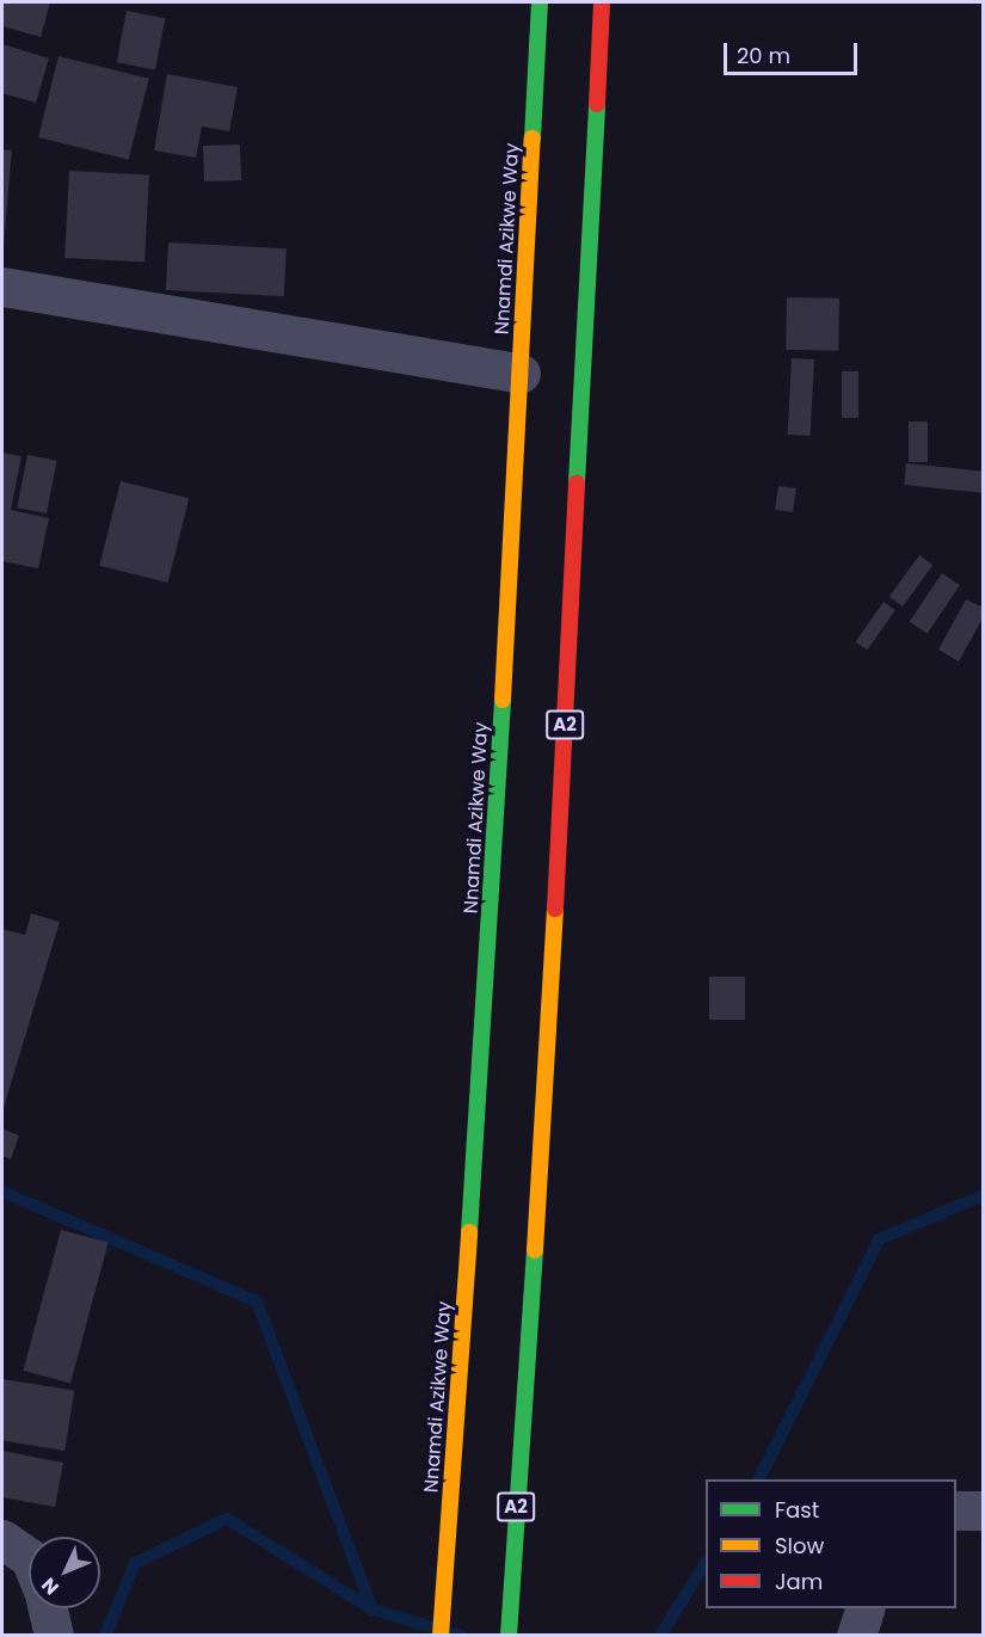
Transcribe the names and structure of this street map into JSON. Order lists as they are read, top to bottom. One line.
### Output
{"streets":{"highway":["Nnamdi Azikwe Way","A2"]},"legend":["Fast","Slow","Jam"],"scale_bar":"20 m","north":"bottom left"}
